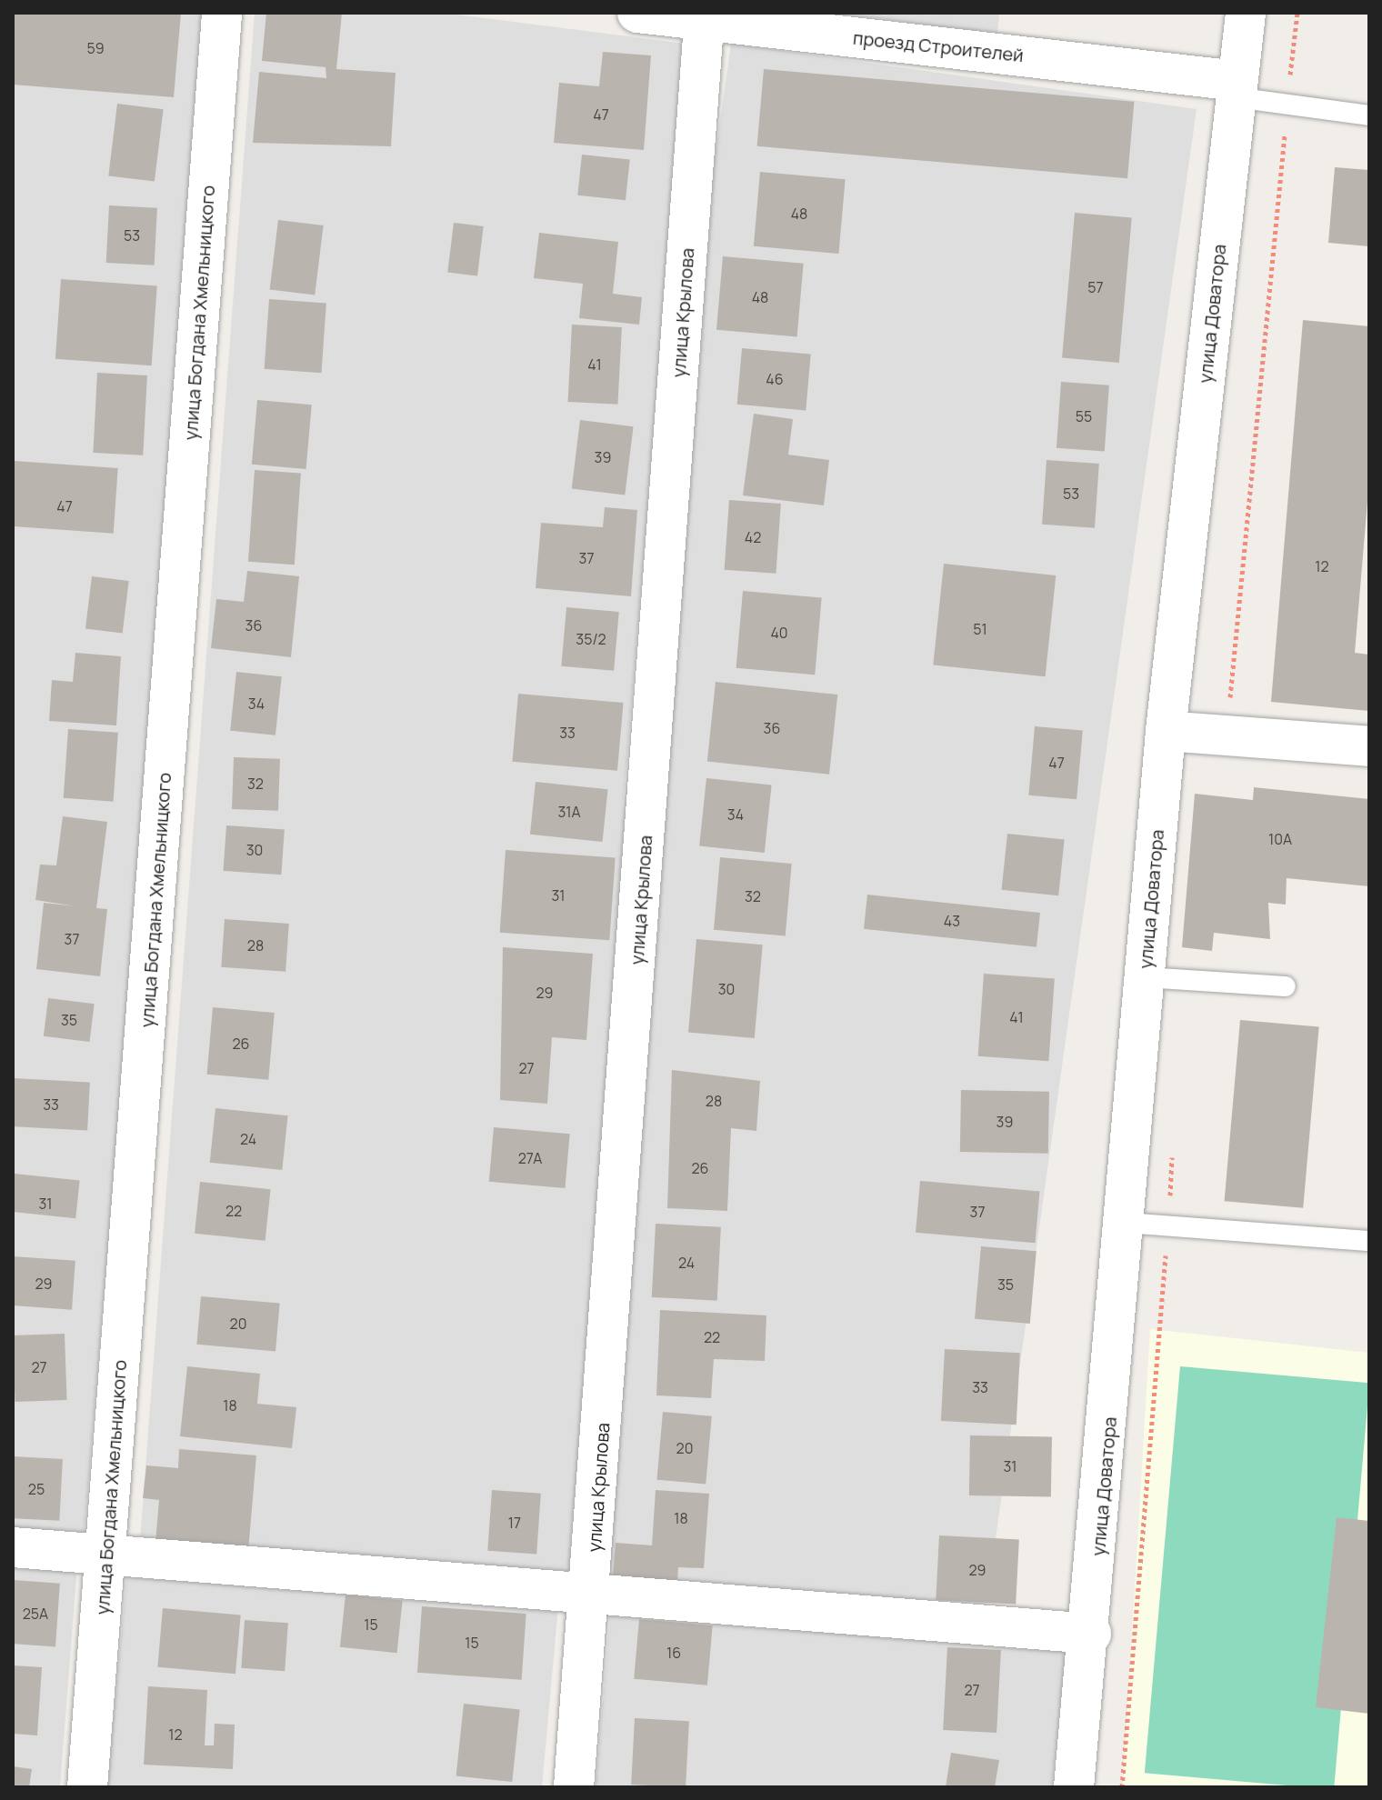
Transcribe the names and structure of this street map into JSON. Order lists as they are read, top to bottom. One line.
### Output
{"streets":{"street":["проезд Строителей","улица Богдана Хмельницкого","улица Крылова","улица Доватора"]},"crossings":[["проезд Строителей","улица Крылова"],["проезд Строителей","улица Доватора"]],"house_numbers":["59","47","48","53","57","48","41","46","55","39","53","47","42","37","12","36","51","40","35/2","34","36","33","47","32","31А","34","10А","30","31","32","43","37","28","30","29","41","35","26","27","28","33","39","24","27А","26","31","22","37","24","29","35","20","22","27","33","18","20","31","25","18","17","29","25А","15","15","16","27","12"]}
